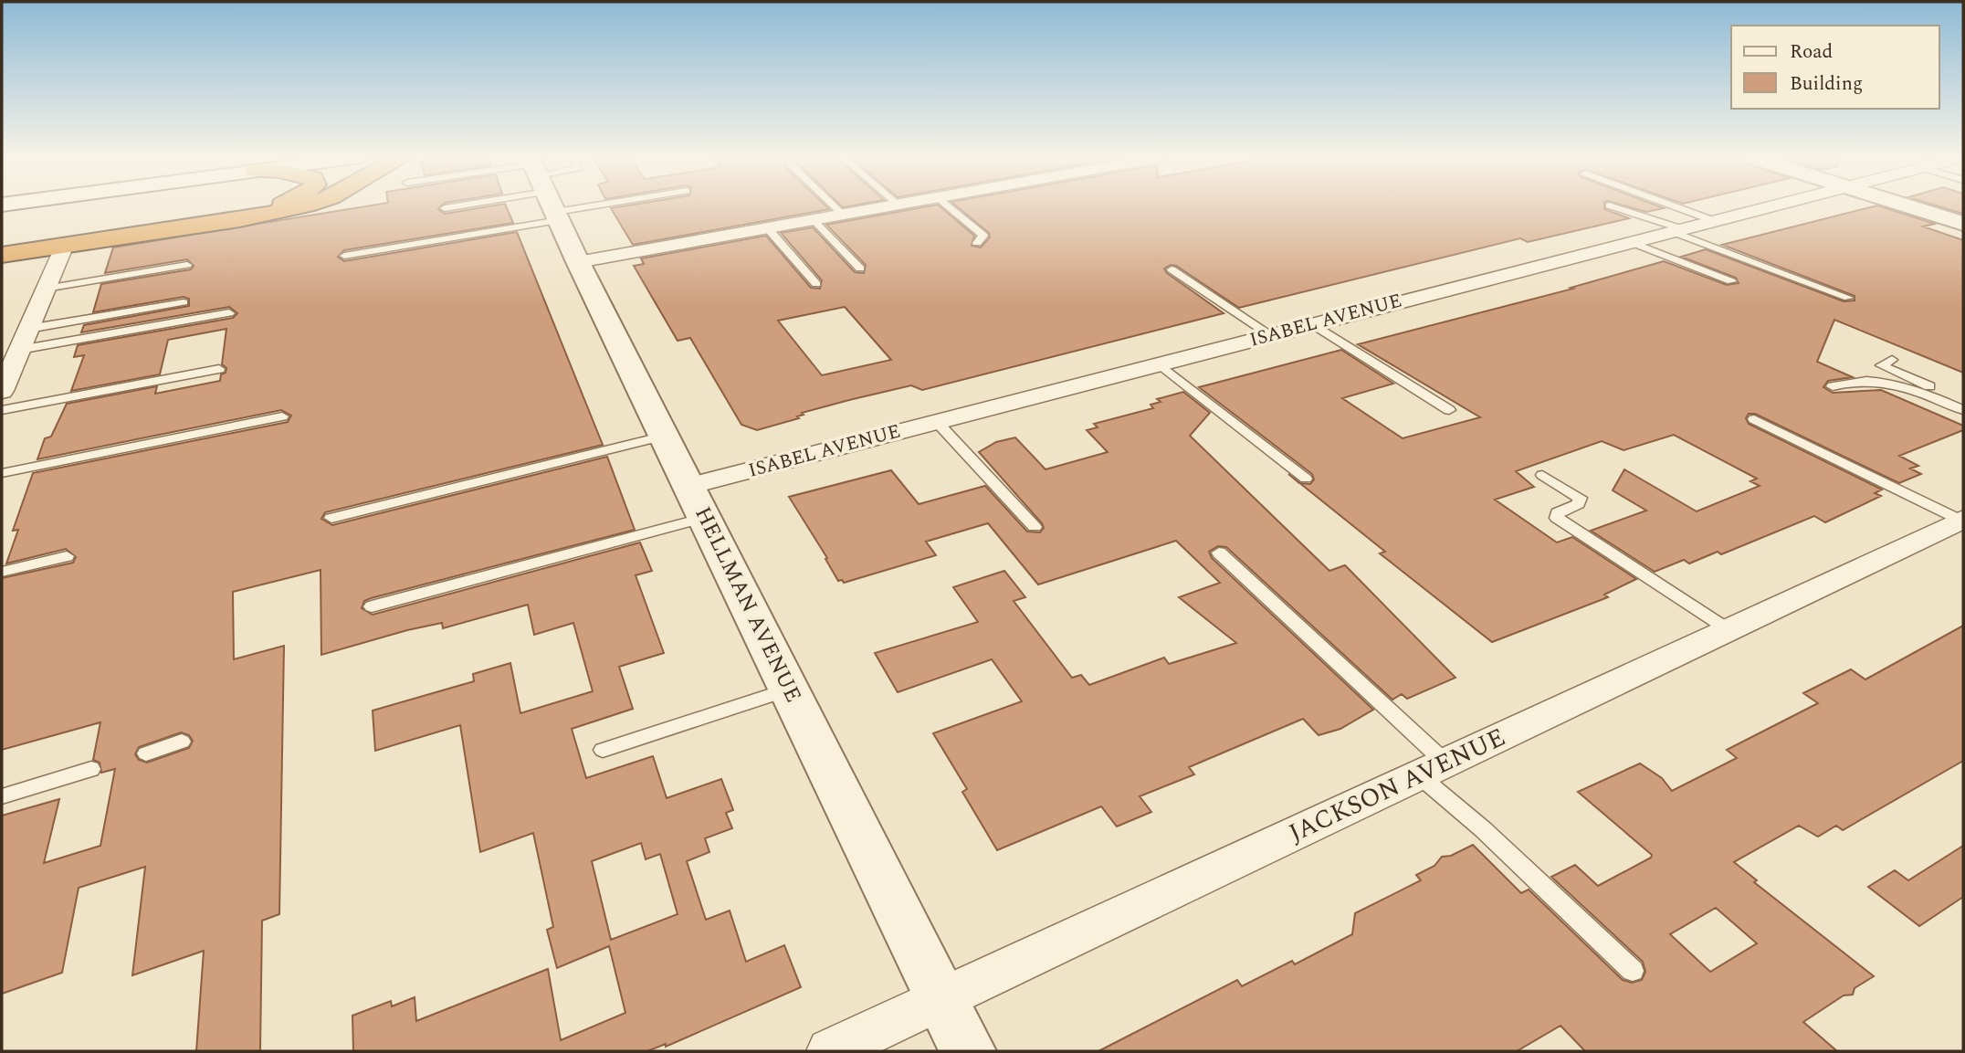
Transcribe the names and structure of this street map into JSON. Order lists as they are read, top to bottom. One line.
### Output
{"streets":{"street":["ISABEL AVENUE","HELLMAN AVENUE","JACKSON AVENUE"]},"crossings":[["ISABEL AVENUE","HELLMAN AVENUE"],["HELLMAN AVENUE","JACKSON AVENUE"]],"legend":["Road","Building"]}
